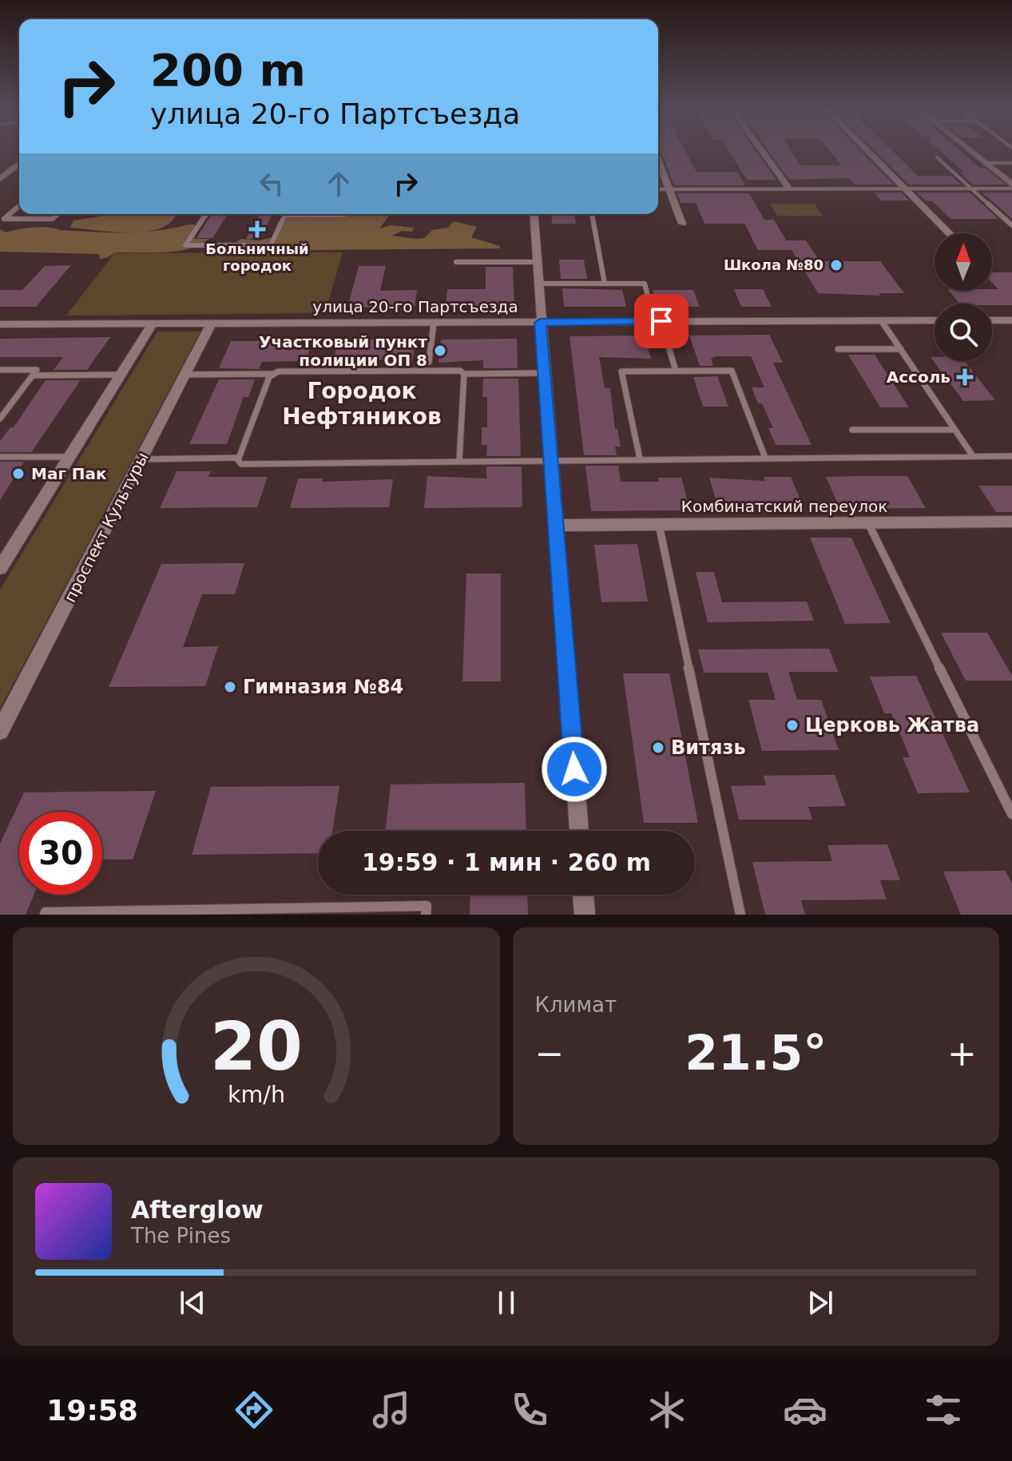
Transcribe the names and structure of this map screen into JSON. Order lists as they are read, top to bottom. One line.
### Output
{"streets":{"street":["улица 20-го Партсъезда","Комбинатский переулок","проспект Культуры"]},"crossings":[["улица 20-го Партсъезда","проспект Культуры"]],"districts":["Городок Нефтяников"],"places":{"health":["Больничный городок","Ассоль"],"other":["Школа №80","Участковый пункт полиции ОП 8","Маг Пак","Гимназия №84","Церковь Жатва","Витязь"]},"north":"top","page":{"turn":["200 m","улица 20-го Партсъезда"],"limit":"30","trip":"19:59 · 1 мин · 260 m","tile":"Климат","heat":["−","21.5°","+"],"song":["Afterglow","The Pines"],"tabs":"19:58","gauge":["20","km/h"]}}
